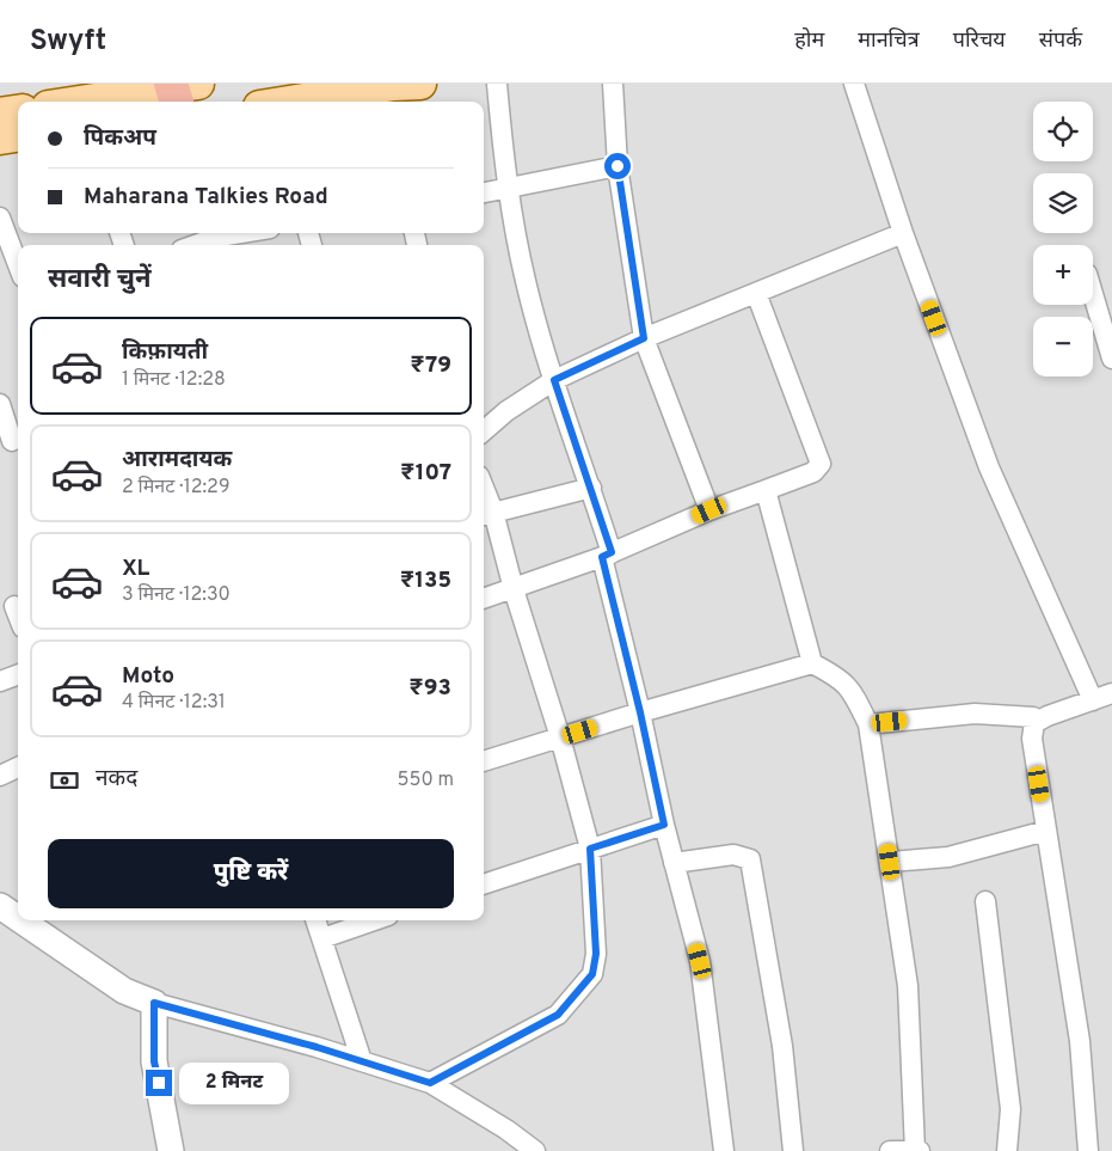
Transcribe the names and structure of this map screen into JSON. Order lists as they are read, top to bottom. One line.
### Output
{"page":{"header":"Swyft","nav":["होम","मानचित्र","परिचय","संपर्क"],"map_buttons":["+","−"],"banner":["पिकअप","Maharana Talkies Road"],"heading":"सवारी चुनें","list":[{"name":"किफ़ायती","note":"1 मिनट · 12:28","value":"₹79"},{"name":"आरामदायक","note":"2 मिनट · 12:29","value":"₹107"},{"name":"XL","note":"3 मिनट · 12:30","value":"₹135"},{"name":"Moto","note":"4 मिनट · 12:31","value":"₹93"}],"pay":["नकद","550 m"],"buttons":"पुष्टि करें","bubble":"2 मिनट"}}
